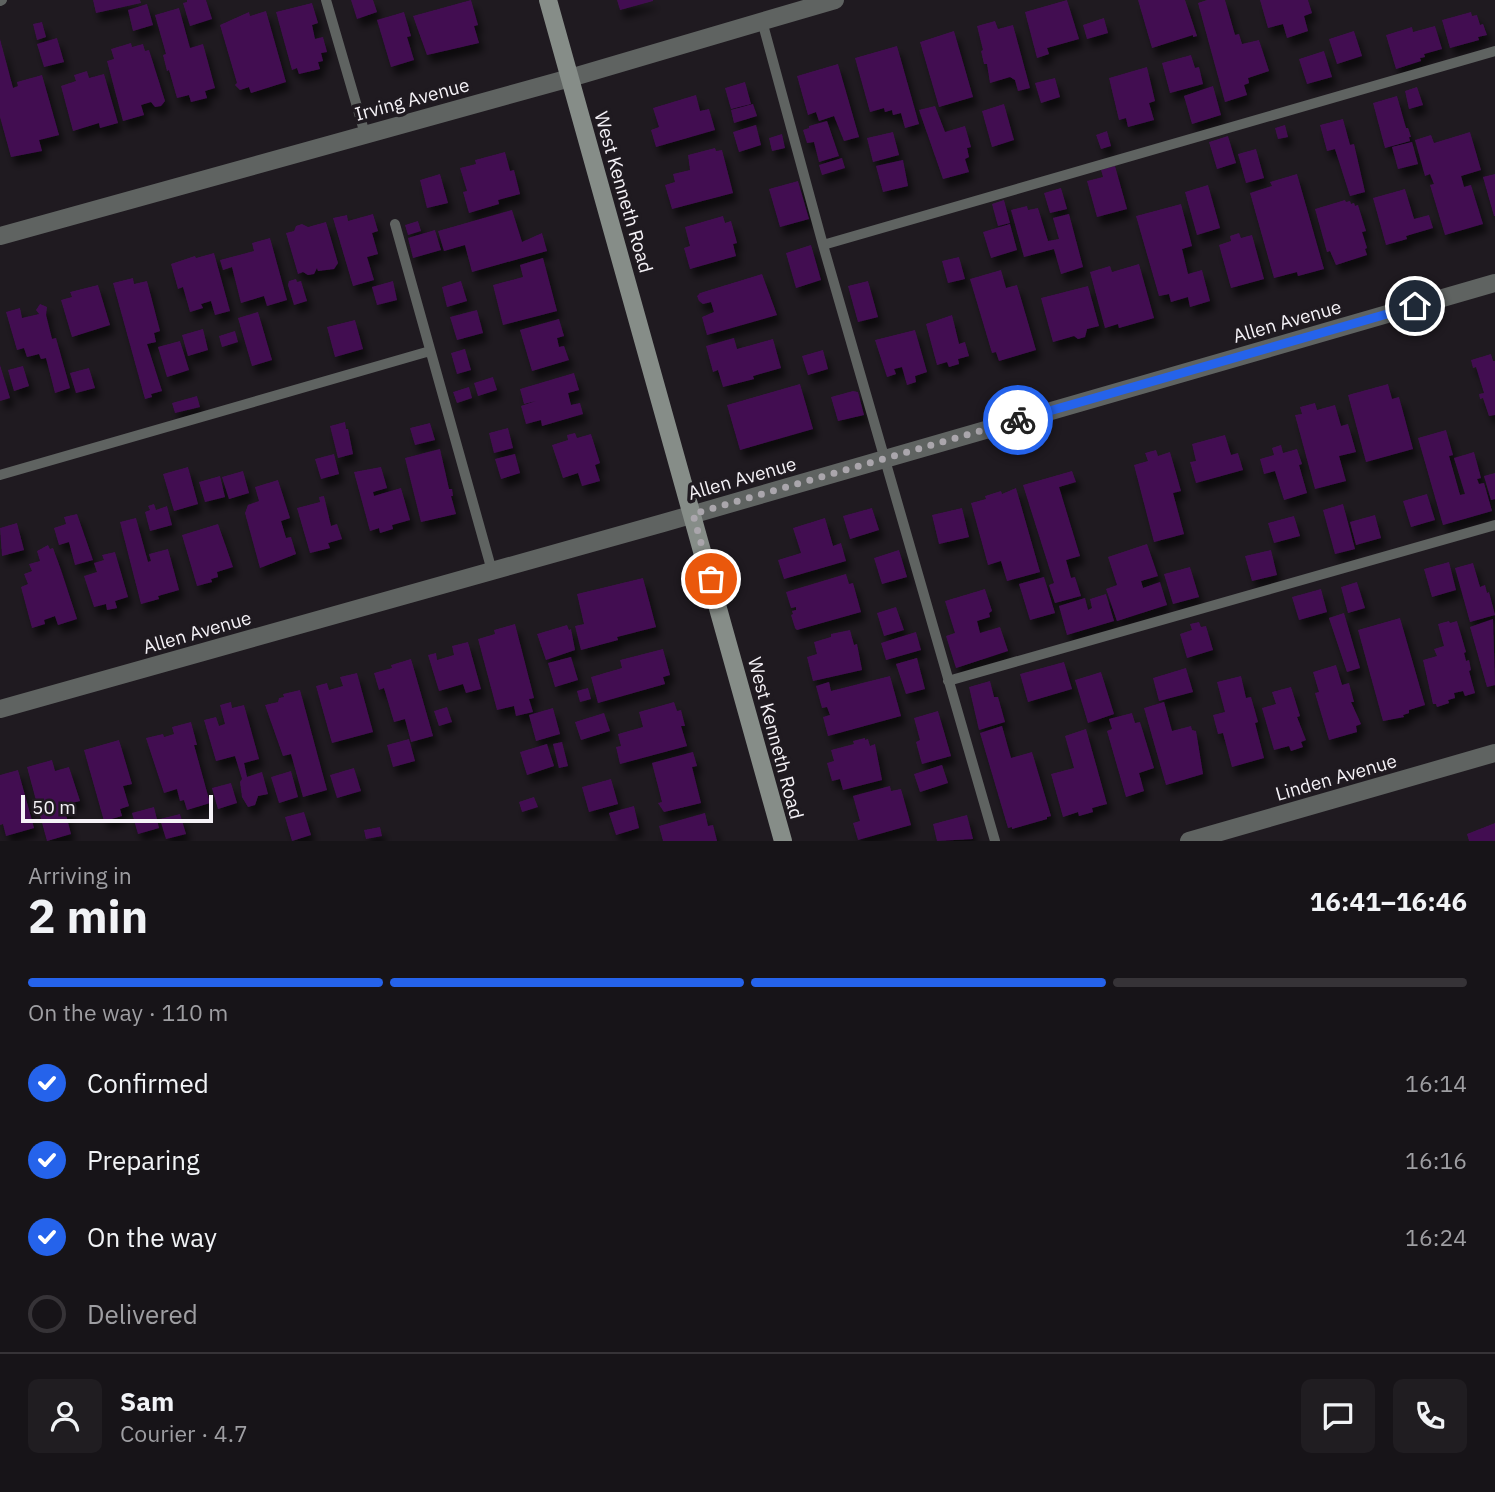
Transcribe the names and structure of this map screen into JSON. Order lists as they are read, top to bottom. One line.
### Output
{"streets":{"street":["Irving Avenue","West Kenneth Road","Allen Avenue","Linden Avenue"]},"crossings":[["Irving Avenue","West Kenneth Road"],["West Kenneth Road","Allen Avenue"]],"scale_bar":"50 m","page":{"scale":"50 m","heading":["2 min","Arriving in","16:41–16:46"],"panel":["Sam","Courier · 4.7"],"bar":"On the way · 110 m","list":[["Confirmed","16:14"],["Preparing","16:16"],["On the way","16:24"],"Delivered"]}}
